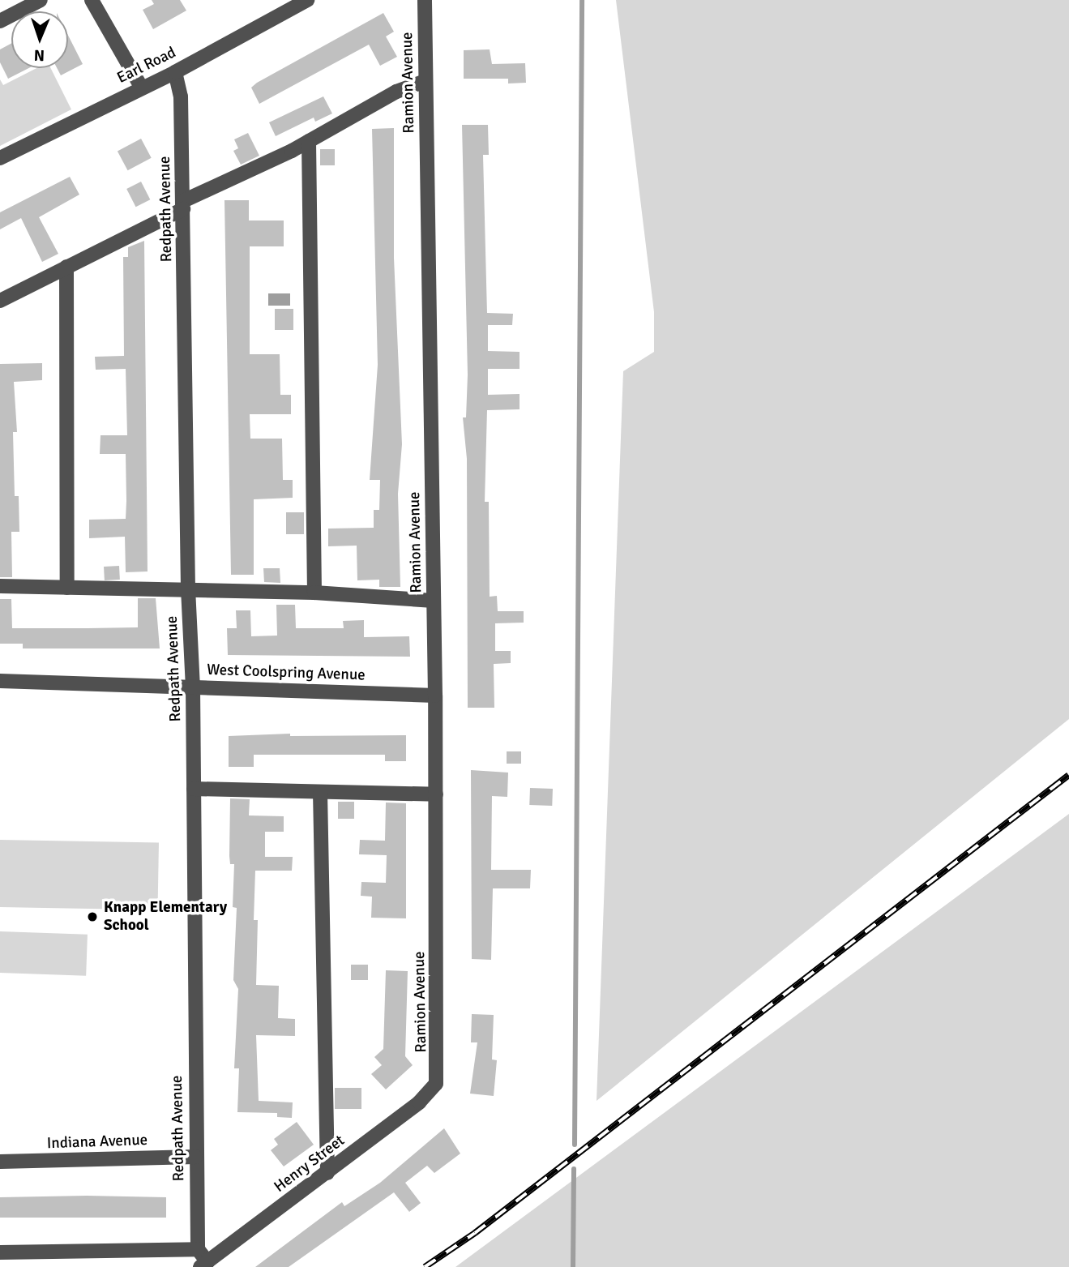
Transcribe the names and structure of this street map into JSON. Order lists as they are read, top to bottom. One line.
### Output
{"streets":{"street":["Earl Road","Ramion Avenue","Redpath Avenue","West Coolspring Avenue","Indiana Avenue","Henry Street"]},"crossings":[["Earl Road","Redpath Avenue"],["Ramion Avenue","West Coolspring Avenue"],["Ramion Avenue","Henry Street"],["Redpath Avenue","West Coolspring Avenue"],["Redpath Avenue","Indiana Avenue"]],"places":["Knapp Elementary School"],"north":"bottom"}
